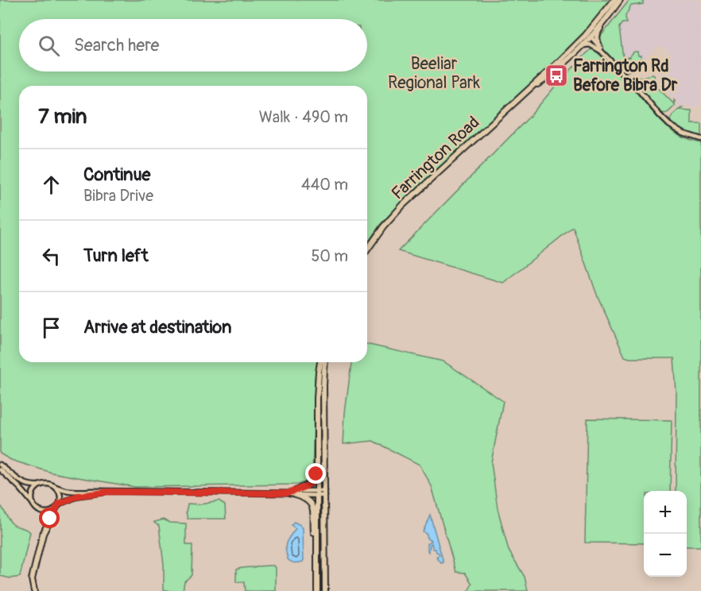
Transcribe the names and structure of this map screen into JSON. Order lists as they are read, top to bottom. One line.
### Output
{"streets":{"main road":["Farrington Road"]},"parks":["Beeliar Regional Park"],"places":{"bus stop":["Farrington Rd Before Bibra Dr"]},"page":{"search":"Search here","heading":["7 min","Walk · 490 m"],"list":[["Continue","Bibra Drive","440 m"],["Turn left","50 m"],"Arrive at destination"],"map_buttons":["+","−"]}}
